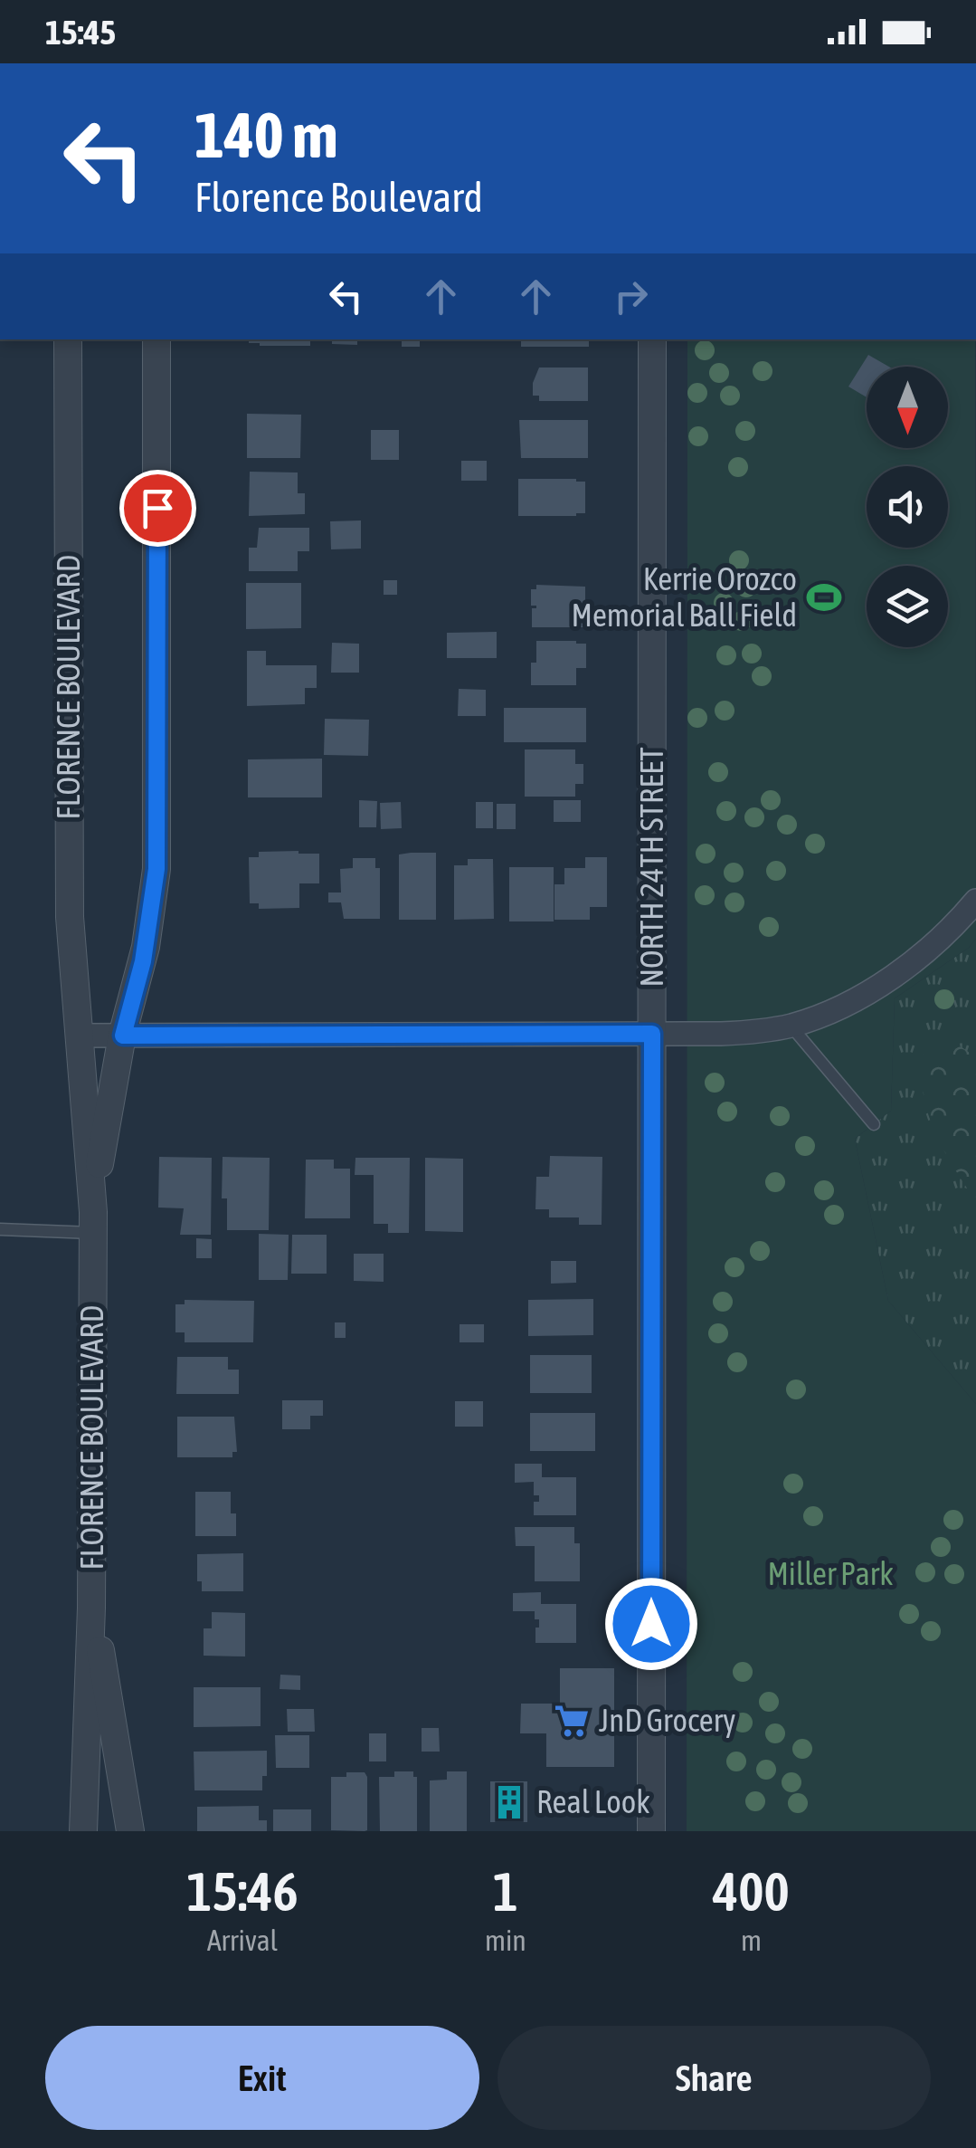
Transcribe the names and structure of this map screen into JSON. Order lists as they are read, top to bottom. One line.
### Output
{"streets":{"street":["FLORENCE BOULEVARD","NORTH 24TH STREET"]},"parks":["Miller Park"],"places":{"sports":["Kerrie Orozco Memorial Ball Field"],"supermarket":["JnD Grocery"],"building":["Real Look"]},"north":"bottom","page":{"status":"15:45","turn":["140 m","Florence Boulevard"],"eta":["15:46","Arrival","1","min","400","m"],"buttons":["Exit","Share"]}}
